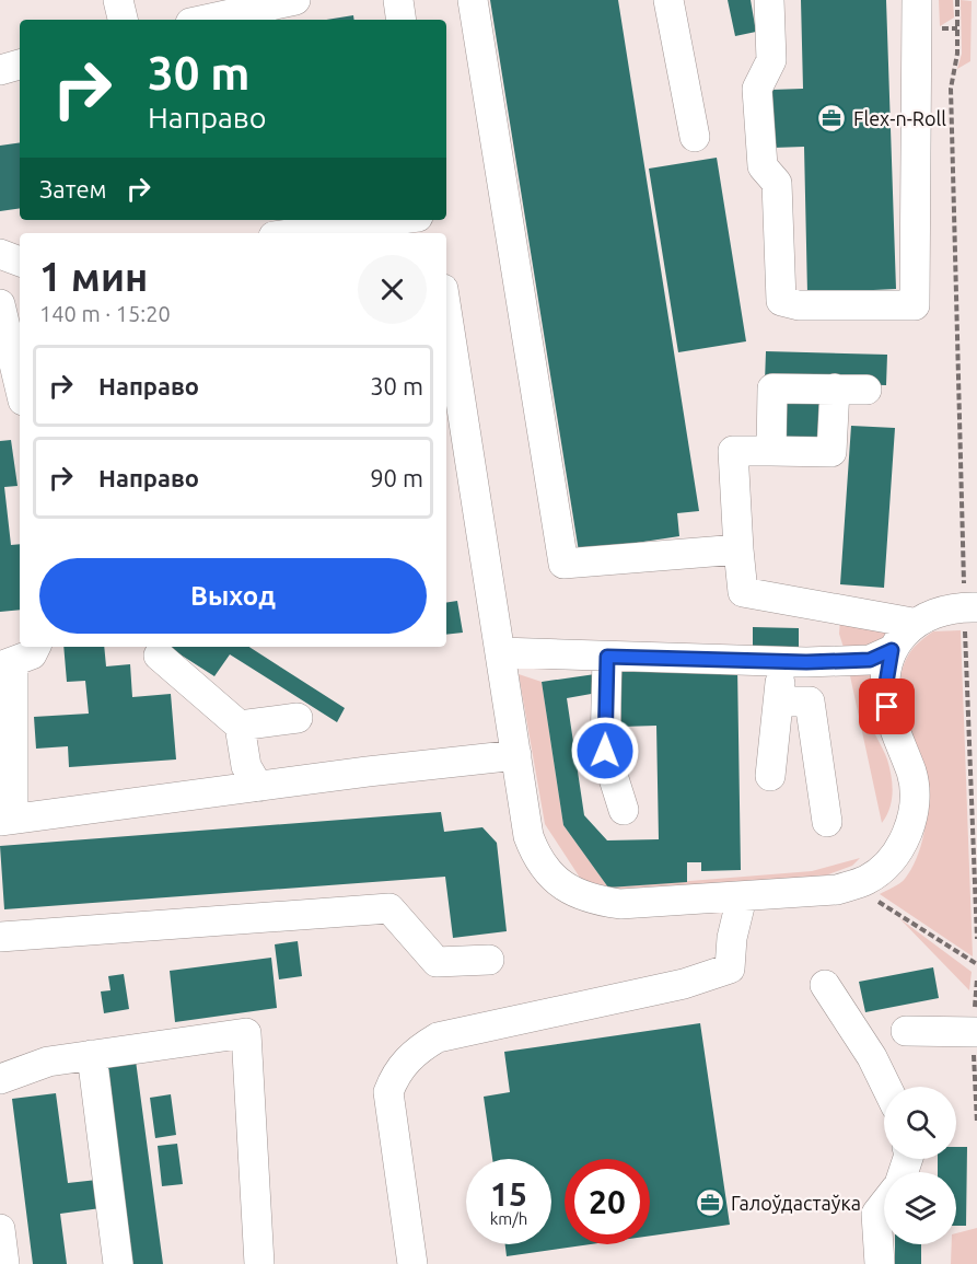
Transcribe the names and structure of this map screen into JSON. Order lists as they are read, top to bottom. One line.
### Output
{"places":{"office":["Flex-n-Roll","Галоўдастаўка"]},"page":{"turn":["30 m","Направо"],"then":"Затем","heading":["1 мин","140 m · 15:20"],"list":[{"name":"Направо","value":"30 m"},{"name":"Направо","value":"90 m"}],"buttons":"Выход","speed":"15 km/h","limit":"20"}}
